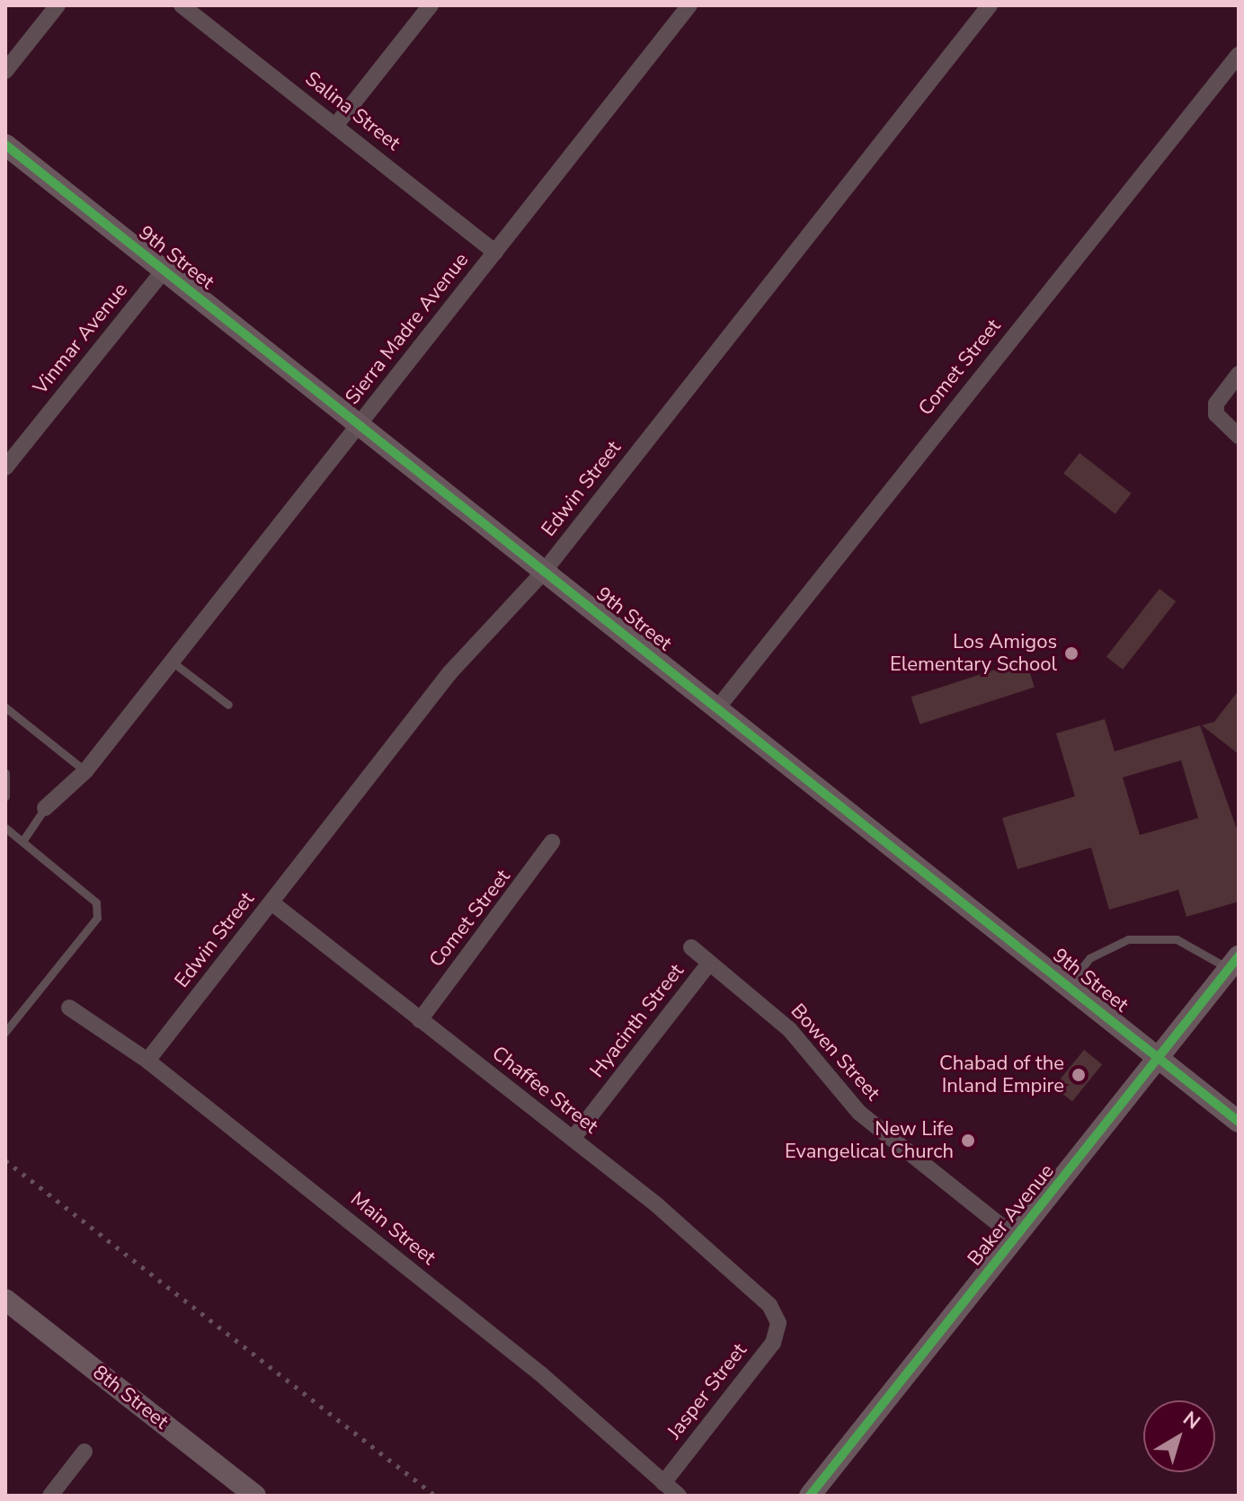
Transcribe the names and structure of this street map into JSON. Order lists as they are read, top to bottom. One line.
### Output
{"streets":{"street":["Salina Street","9th Street","Sierra Madre Avenue","Vinmar Avenue","Comet Street","Edwin Street","Hyacinth Street","Bowen Street","Chaffee Street","Baker Avenue","Main Street","Jasper Street","8th Street"]},"crossings":[["Salina Street","Sierra Madre Avenue"],["9th Street","Sierra Madre Avenue"],["9th Street","Vinmar Avenue"],["9th Street","Comet Street"],["9th Street","Edwin Street"],["9th Street","Baker Avenue"],["Comet Street","Chaffee Street"],["Edwin Street","Chaffee Street"],["Edwin Street","Main Street"],["Hyacinth Street","Bowen Street"],["Hyacinth Street","Chaffee Street"],["Bowen Street","Baker Avenue"],["Chaffee Street","Jasper Street"],["Main Street","Jasper Street"]],"places":["Los Amigos Elementary School","Chabad of the Inland Empire","New Life Evangelical Church"],"north":"top right"}
